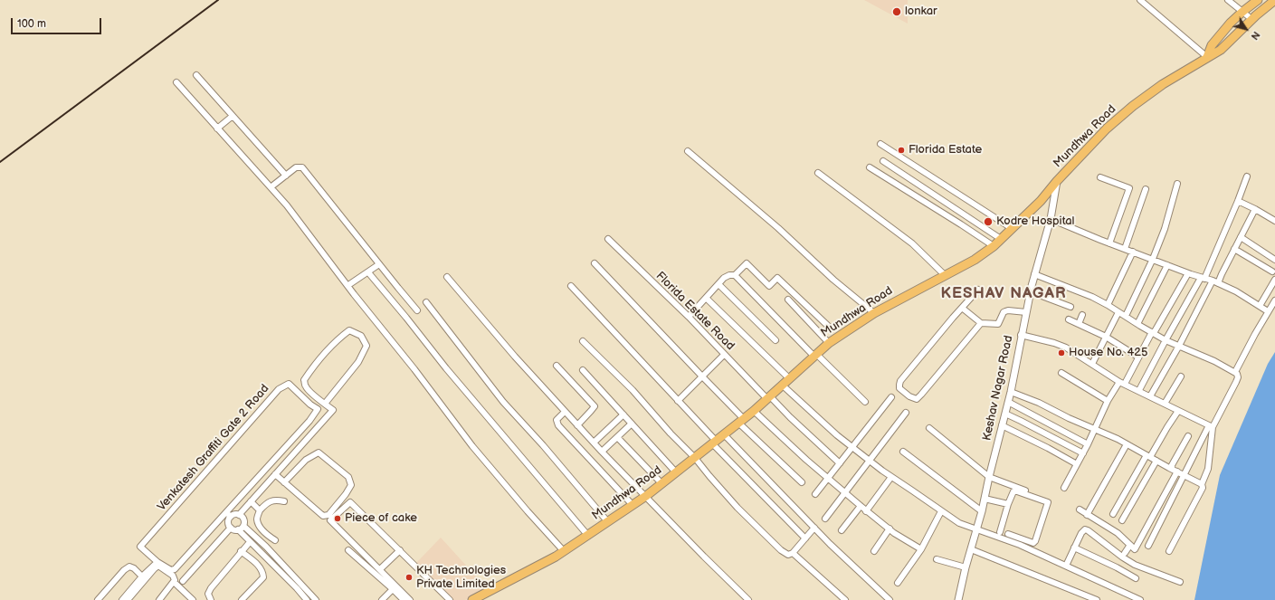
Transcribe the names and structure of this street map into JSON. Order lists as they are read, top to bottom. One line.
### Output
{"streets":{"main road":["Mundhwa Road"],"street":["Florida Estate Road","Keshav Nagar Road","Venkatesh Graffiti Gate 2 Road"]},"crossings":[["Mundhwa Road","Florida Estate Road"],["Mundhwa Road","Keshav Nagar Road"]],"districts":["KESHAV NAGAR"],"places":["lonkar","Florida Estate","Kodre Hospital","House No. 425","Piece of cake","KH Technologies Private Limited"],"scale_bar":"100 m","north":"bottom right"}
